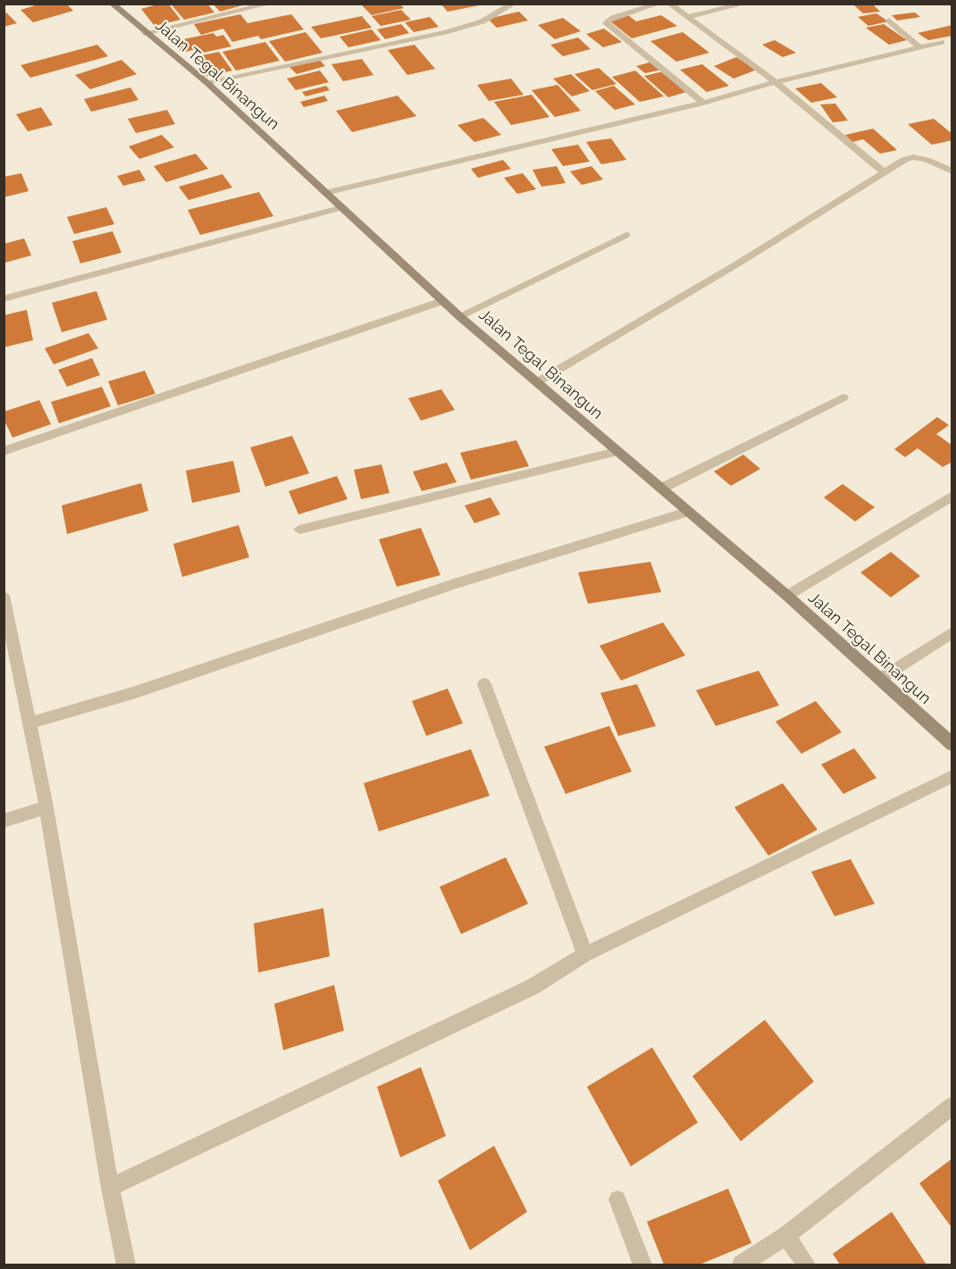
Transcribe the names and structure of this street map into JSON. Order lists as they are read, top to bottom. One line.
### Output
{"streets":{"street":["Jalan Tegal Binangun"]}}
